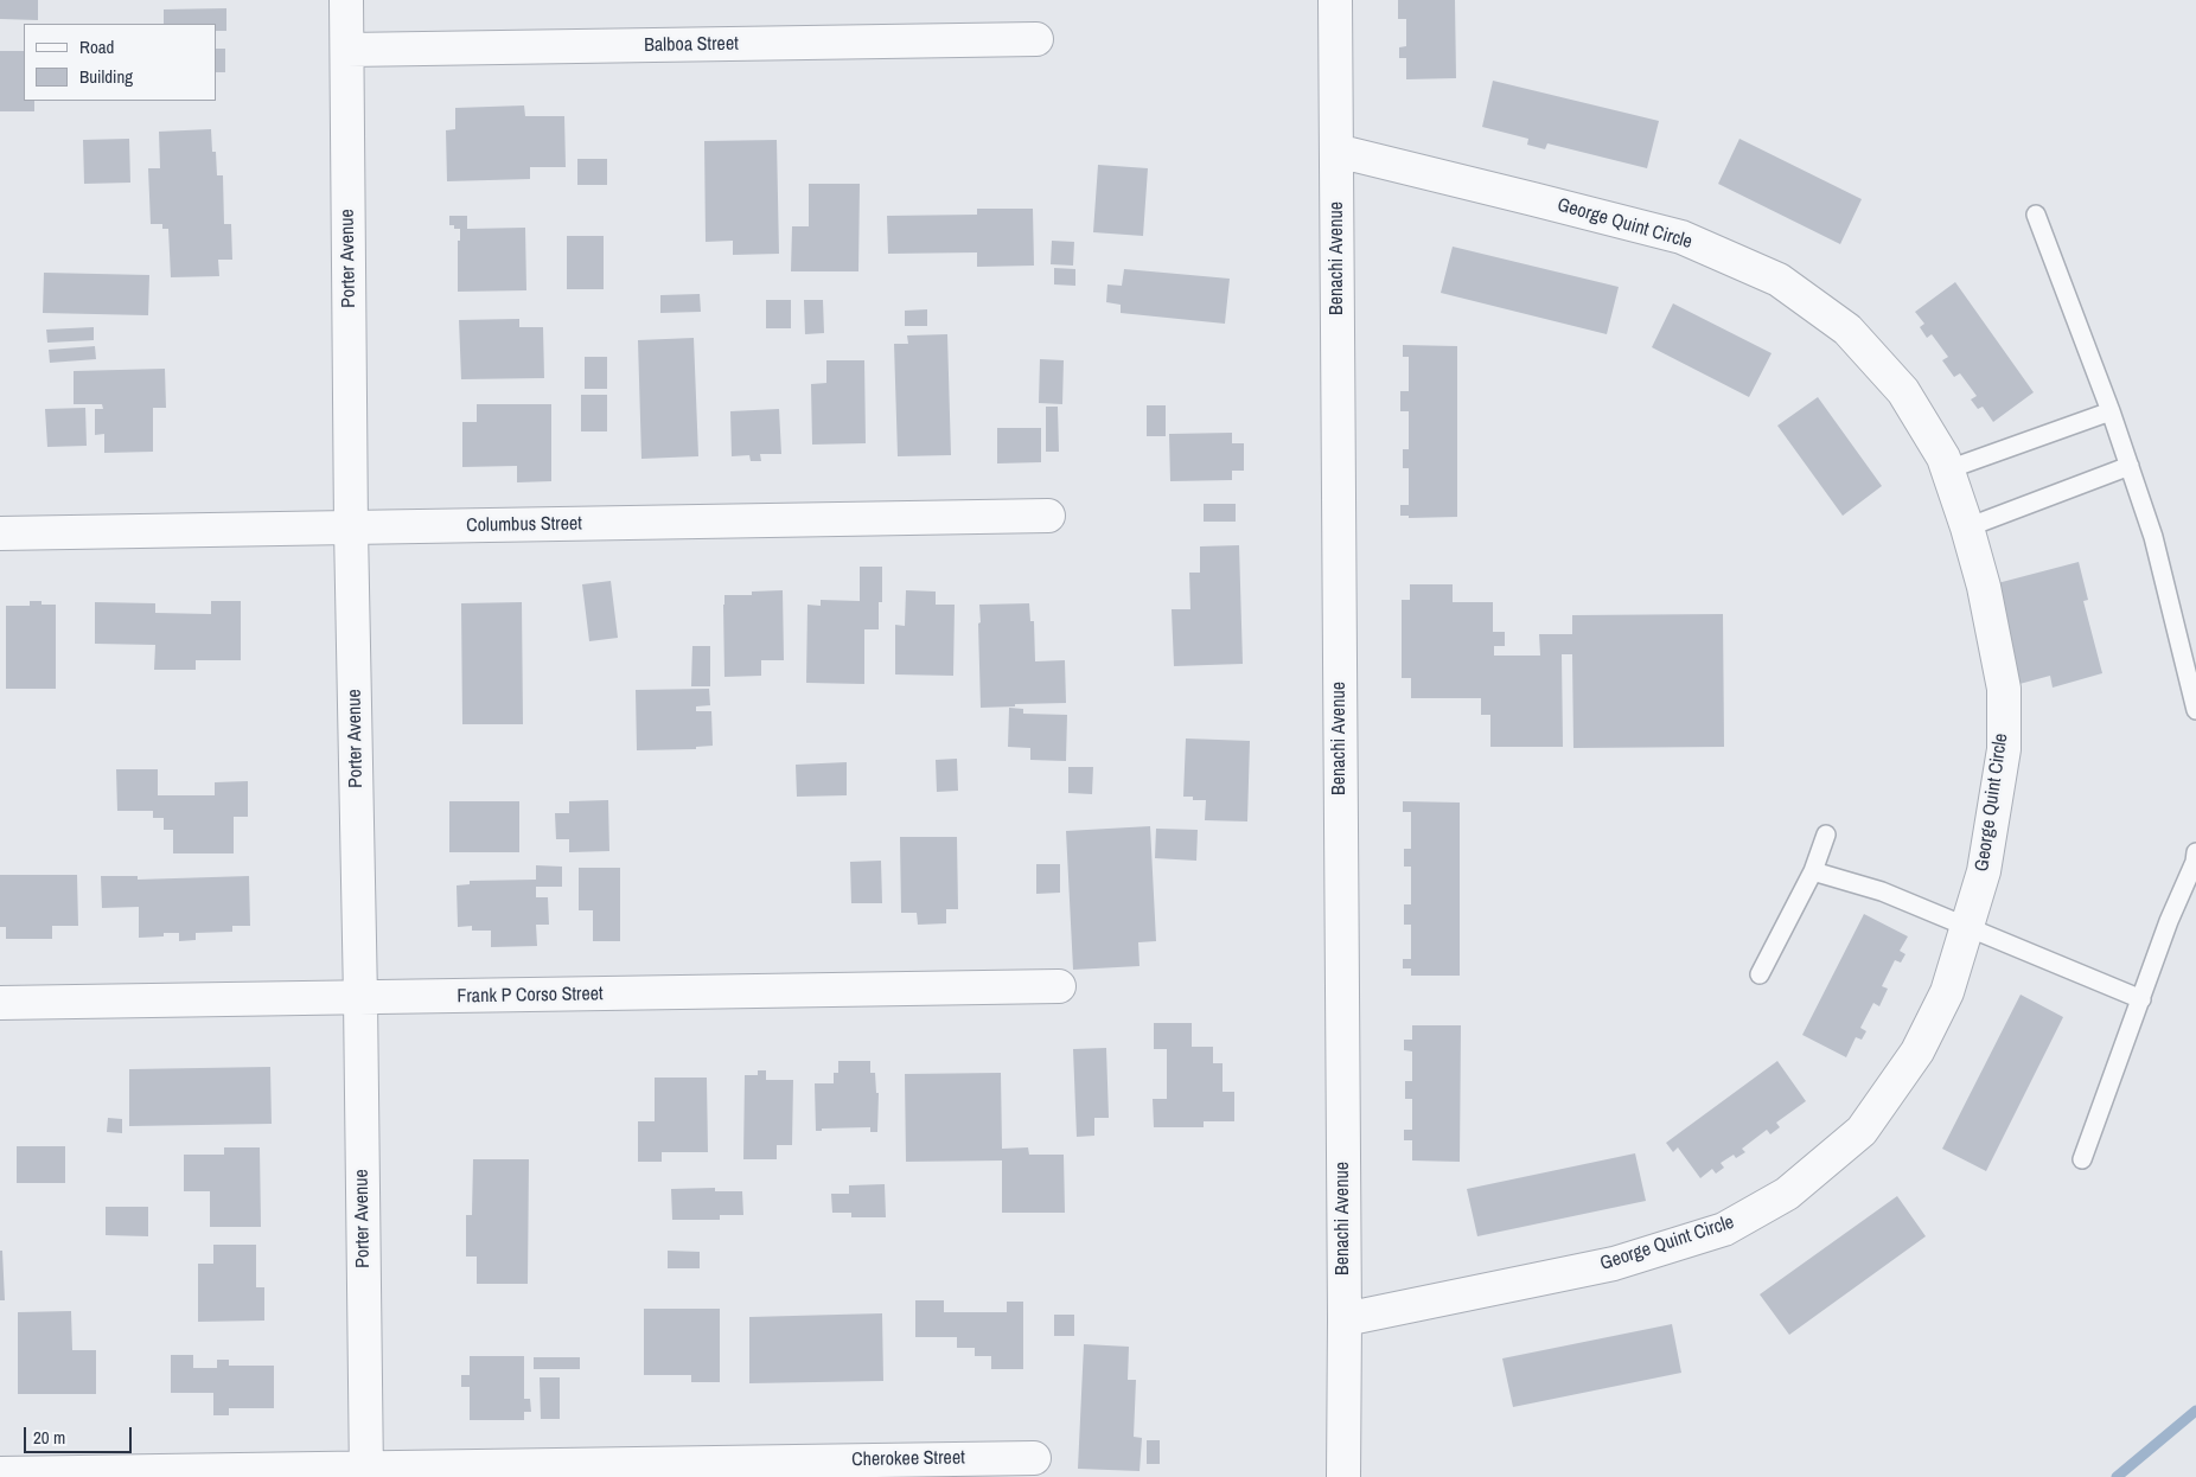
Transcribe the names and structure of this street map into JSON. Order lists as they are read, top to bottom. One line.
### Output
{"streets":{"street":["Balboa Street","George Quint Circle","Porter Avenue","Benachi Avenue","Columbus Street","Frank P Corso Street","Cherokee Street"]},"crossings":[["Balboa Street","Porter Avenue"],["George Quint Circle","Benachi Avenue"],["Porter Avenue","Columbus Street"],["Porter Avenue","Frank P Corso Street"],["Porter Avenue","Cherokee Street"]],"legend":["Road","Building"],"scale_bar":"20 m"}
